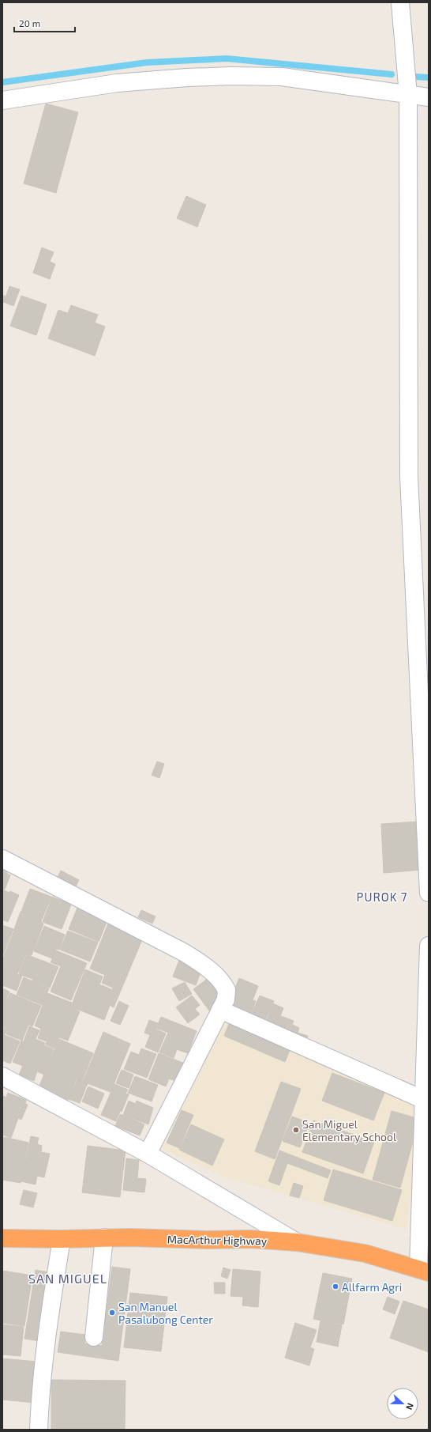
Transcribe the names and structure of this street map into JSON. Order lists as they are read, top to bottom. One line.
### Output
{"streets":{"highway":["MacArthur Highway"]},"districts":["PUROK 7","SAN MIGUEL"],"places":["San Miguel Elementary School","Allfarm Agri","San Manuel Pasalubong Center"],"scale_bar":"20 m","north":"right"}
